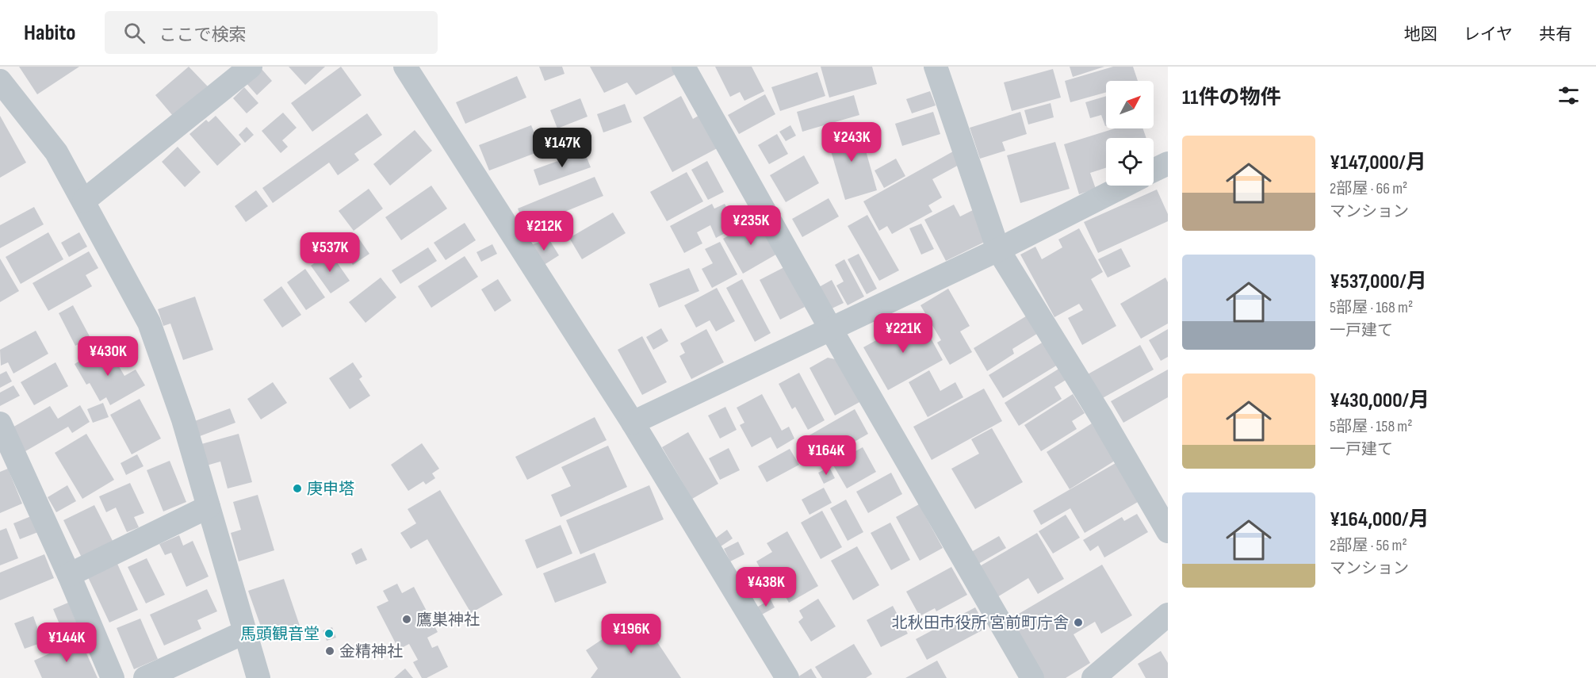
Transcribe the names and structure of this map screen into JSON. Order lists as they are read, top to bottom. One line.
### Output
{"places":["庚申塔","鷹巣神社","北秋田市役所 宮前町庁舎","馬頭観音堂","金精神社"],"north":"top right","page":{"header":"Habito","search":"ここで検索","nav":["地図","レイヤ","共有"],"heading":"11件の物件","price":["¥243K","¥147K","¥235K","¥212K","¥537K","¥221K","¥430K","¥164K","¥438K","¥196K","¥144K"],"list":[{"name":"¥147,000/月","note":"2部屋 · 66 m² · マンション"},{"name":"¥537,000/月","note":"5部屋 · 168 m² · 一戸建て"},{"name":"¥430,000/月","note":"5部屋 · 158 m² · 一戸建て"},{"name":"¥164,000/月","note":"2部屋 · 56 m² · マンション"}]}}
